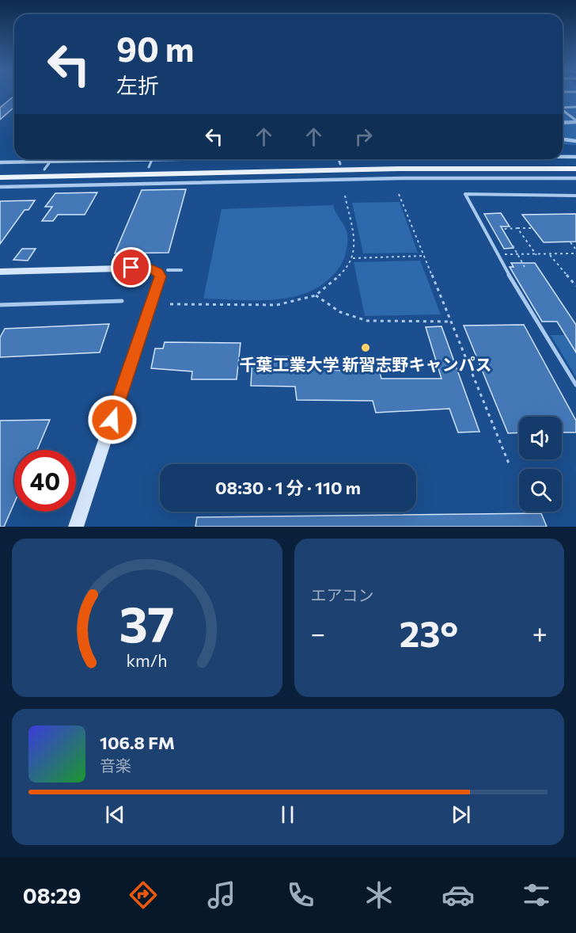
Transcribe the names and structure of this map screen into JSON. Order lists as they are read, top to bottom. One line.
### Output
{"places":["千葉工業大学 新習志野キャンパス"],"page":{"turn":["90 m","左折"],"limit":"40","trip":"08:30 · 1 分 · 110 m","tile":"エアコン","heat":["−","23°","+"],"song":["106.8 FM","音楽"],"tabs":"08:29","gauge":["37","km/h"]}}
